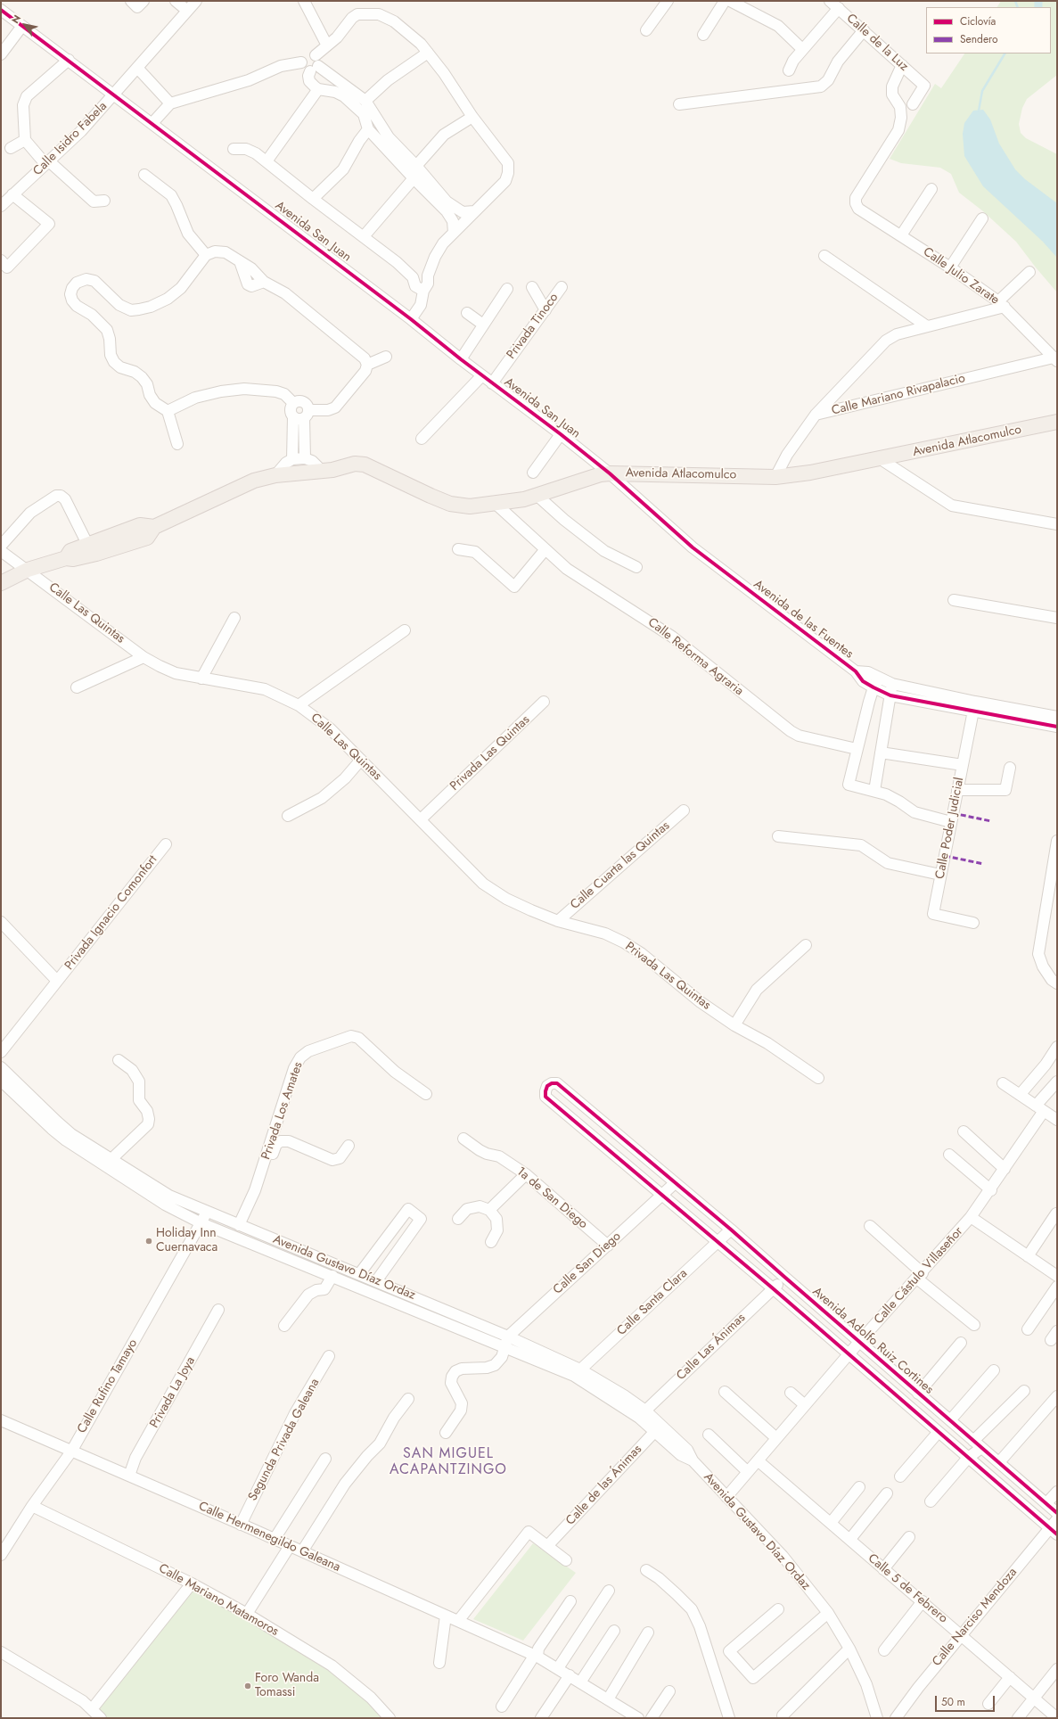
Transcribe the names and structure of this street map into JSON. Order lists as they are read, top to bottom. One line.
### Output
{"streets":{"main road":["Avenida Atlacomulco"],"street":["Calle de la Luz","Calle Isidro Fabela","Avenida San Juan","Calle Julio Zarate","Privada Tinoco","Calle Mariano Rivapalacio","Calle Las Quintas","Avenida de las Fuentes","Calle Reforma Agraria","Privada Las Quintas","Calle Poder Judicial","Calle Cuarta las Quintas","Privada Ignacio Comonfort","Privada Los Amates","1a de San Diego","Calle San Diego","Avenida Gustavo Díaz Ordaz","Calle Cástulo Villaseñor","Calle Santa Clara","Avenida Adolfo Ruiz Cortines","Calle Las Ánimas","Calle Rufino Tamayo","Privada La Joya","Segunda Privada Galeana","Calle de las Ánimas","Calle Hermenegildo Galeana","Calle 5 de Febrero","Calle Mariano Matamoros","Calle Narciso Mendoza"]},"crossings":[["Calle de la Luz","Calle Julio Zarate"],["Calle Isidro Fabela","Avenida San Juan"],["Avenida San Juan","Privada Tinoco"],["Avenida San Juan","Avenida Atlacomulco"],["Avenida San Juan","Avenida de las Fuentes"],["Calle Julio Zarate","Calle Mariano Rivapalacio"],["Calle Mariano Rivapalacio","Avenida Atlacomulco"],["Avenida Atlacomulco","Calle Las Quintas"],["Avenida Atlacomulco","Avenida de las Fuentes"],["Avenida Atlacomulco","Calle Reforma Agraria"],["Calle Las Quintas","Privada Las Quintas"],["Calle Las Quintas","Calle Cuarta las Quintas"],["Avenida de las Fuentes","Calle Poder Judicial"],["Privada Las Quintas","Calle Cuarta las Quintas"],["Privada Los Amates","Avenida Gustavo Díaz Ordaz"],["1a de San Diego","Calle San Diego"],["Calle San Diego","Avenida Gustavo Díaz Ordaz"],["Calle San Diego","Avenida Adolfo Ruiz Cortines"],["Avenida Gustavo Díaz Ordaz","Calle Cástulo Villaseñor"],["Avenida Gustavo Díaz Ordaz","Calle Santa Clara"],["Avenida Gustavo Díaz Ordaz","Calle Las Ánimas"],["Avenida Gustavo Díaz Ordaz","Calle Rufino Tamayo"],["Avenida Gustavo Díaz Ordaz","Calle de las Ánimas"],["Calle Cástulo Villaseñor","Avenida Adolfo Ruiz Cortines"],["Calle Cástulo Villaseñor","Calle 5 de Febrero"],["Calle Santa Clara","Avenida Adolfo Ruiz Cortines"],["Avenida Adolfo Ruiz Cortines","Calle Las Ánimas"],["Calle Rufino Tamayo","Calle Hermenegildo Galeana"],["Calle Rufino Tamayo","Calle Mariano Matamoros"],["Privada La Joya","Calle Hermenegildo Galeana"],["Segunda Privada Galeana","Calle Hermenegildo Galeana"],["Calle 5 de Febrero","Calle Narciso Mendoza"]],"districts":["SAN MIGUEL ACAPANTZINGO"],"places":["Holiday Inn Cuernavaca","Foro Wanda Tomassi"],"legend":["Ciclovía","Sendero"],"scale_bar":"50 m","north":"top left"}
